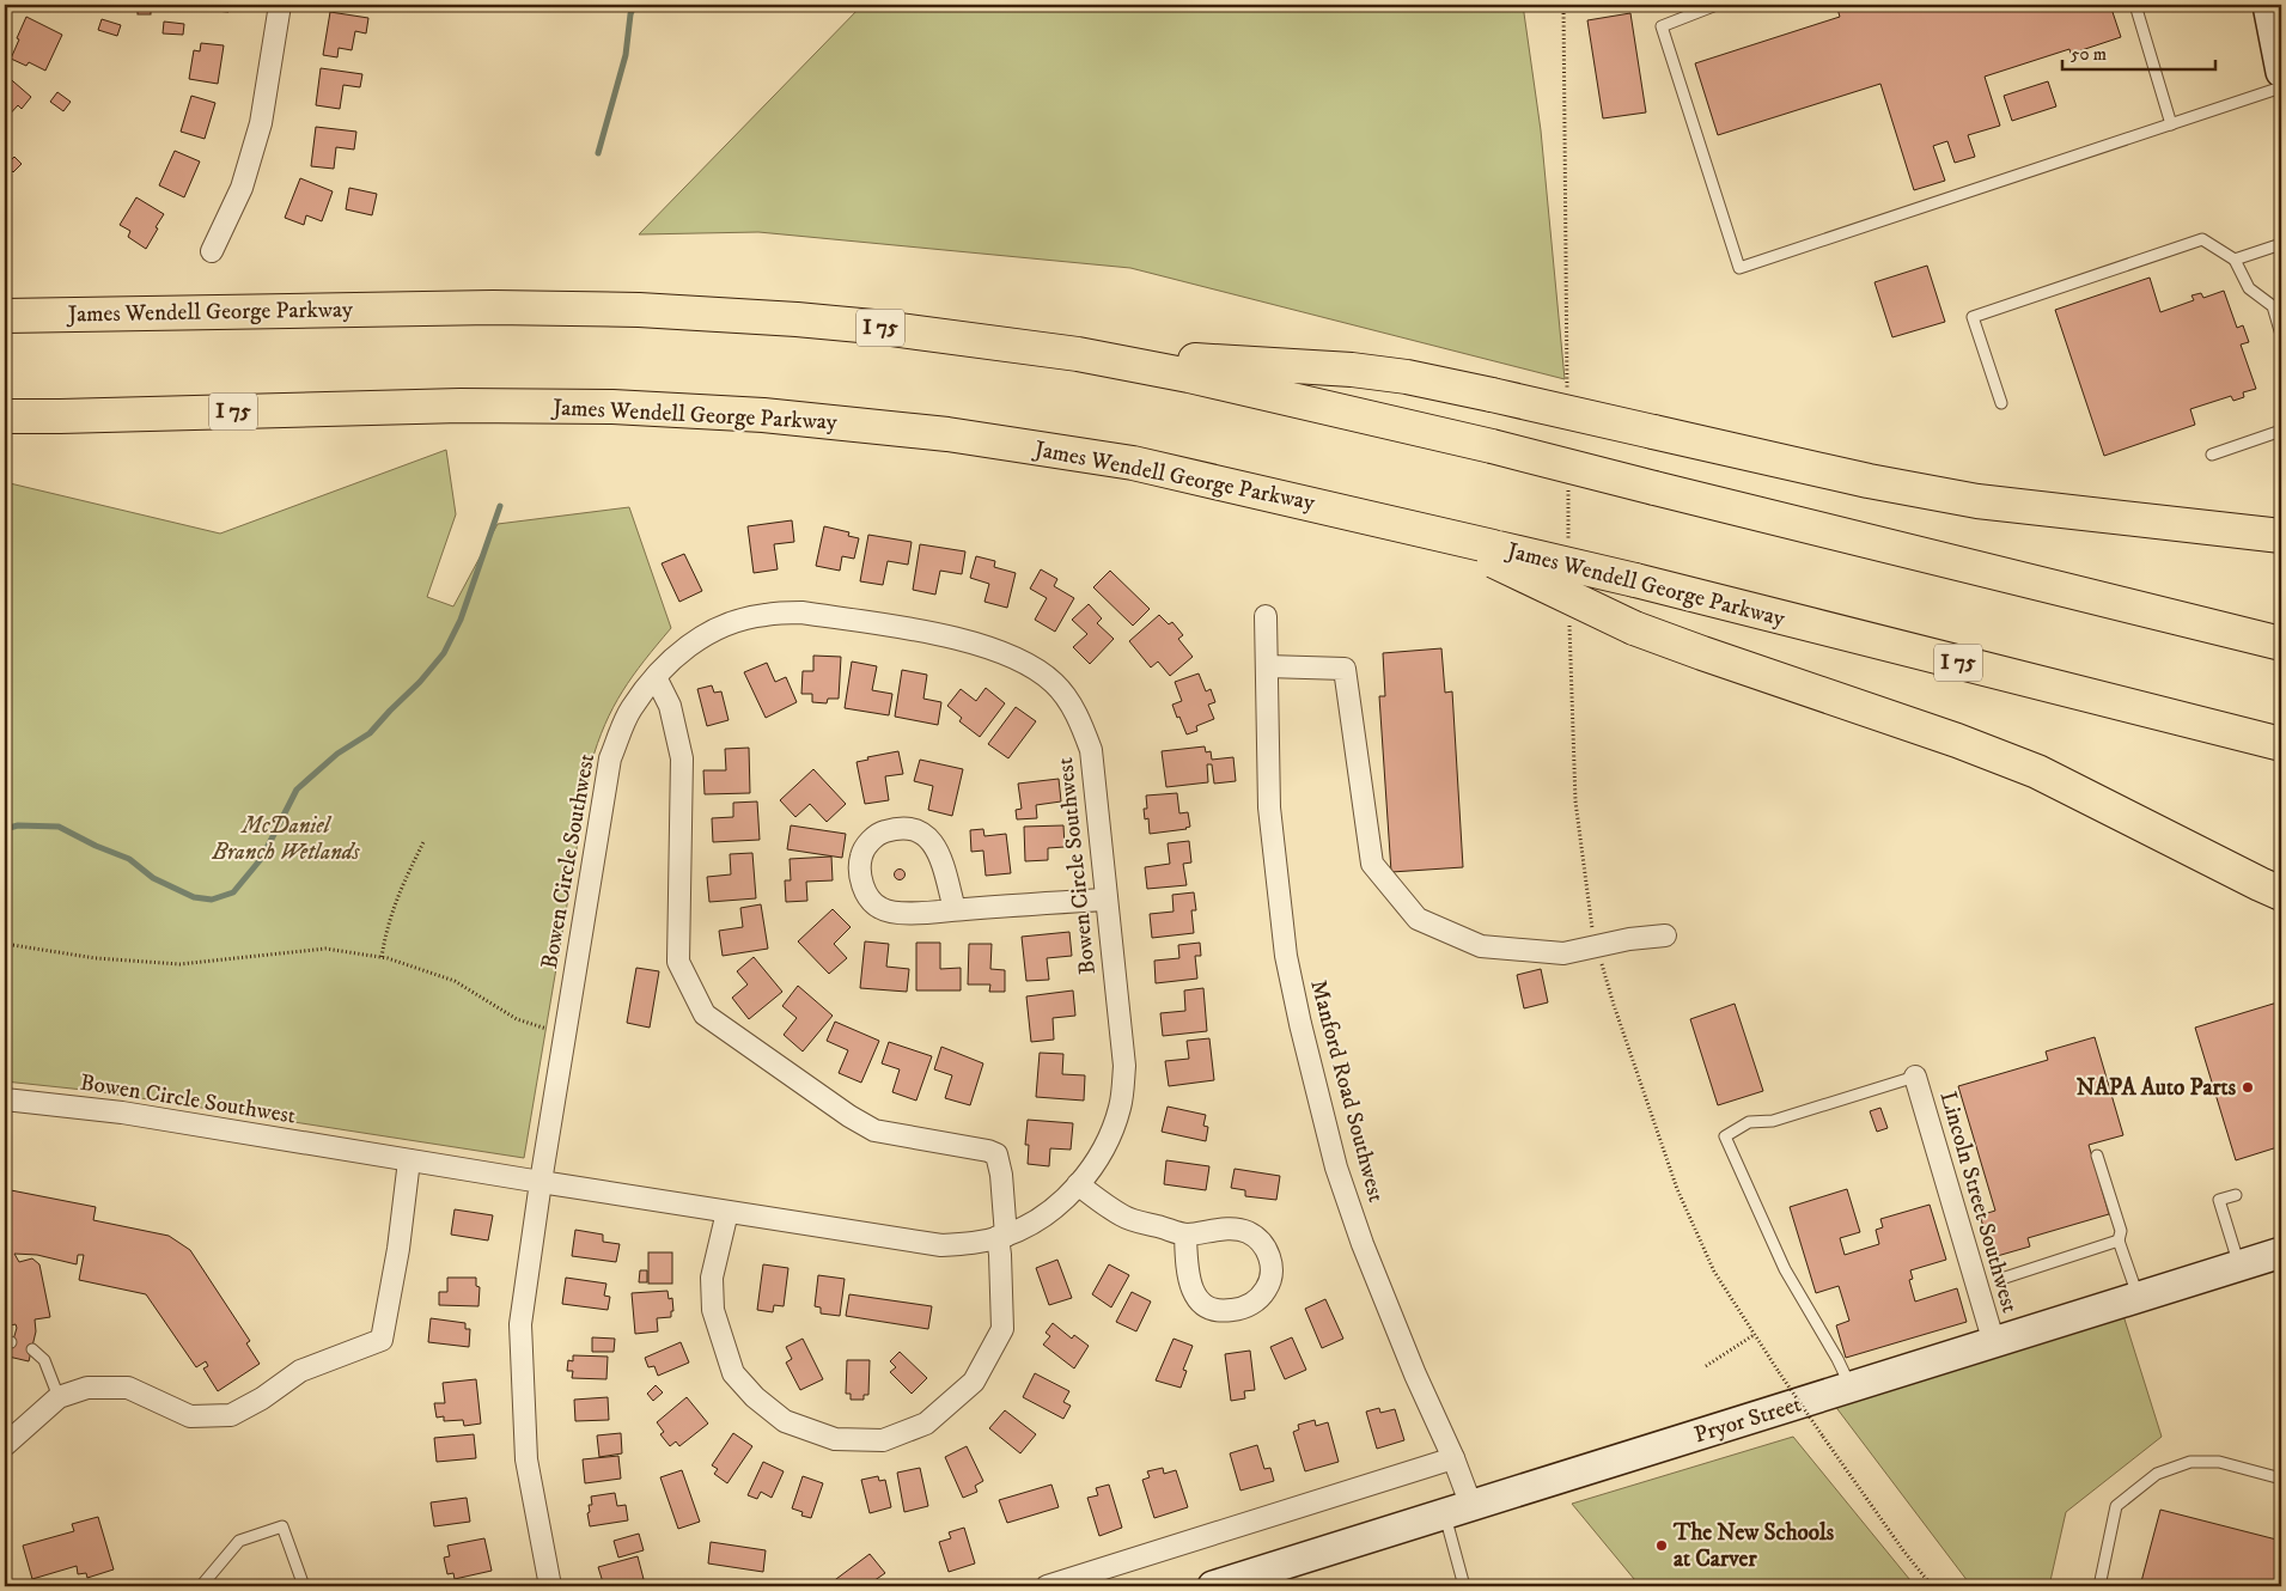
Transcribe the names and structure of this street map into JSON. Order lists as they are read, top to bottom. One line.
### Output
{"streets":{"highway":["James Wendell George Parkway","I 75"],"main road":["Pryor Street"],"street":["Bowen Circle Southwest","Manford Road Southwest","Lincoln Street Southwest"]},"crossings":[["Manford Road Southwest","Pryor Street"],["Lincoln Street Southwest","Pryor Street"]],"parks":["McDaniel Branch Wetlands"],"places":["NAPA Auto Parts","The New Schools at Carver"],"scale_bar":"50 m"}
